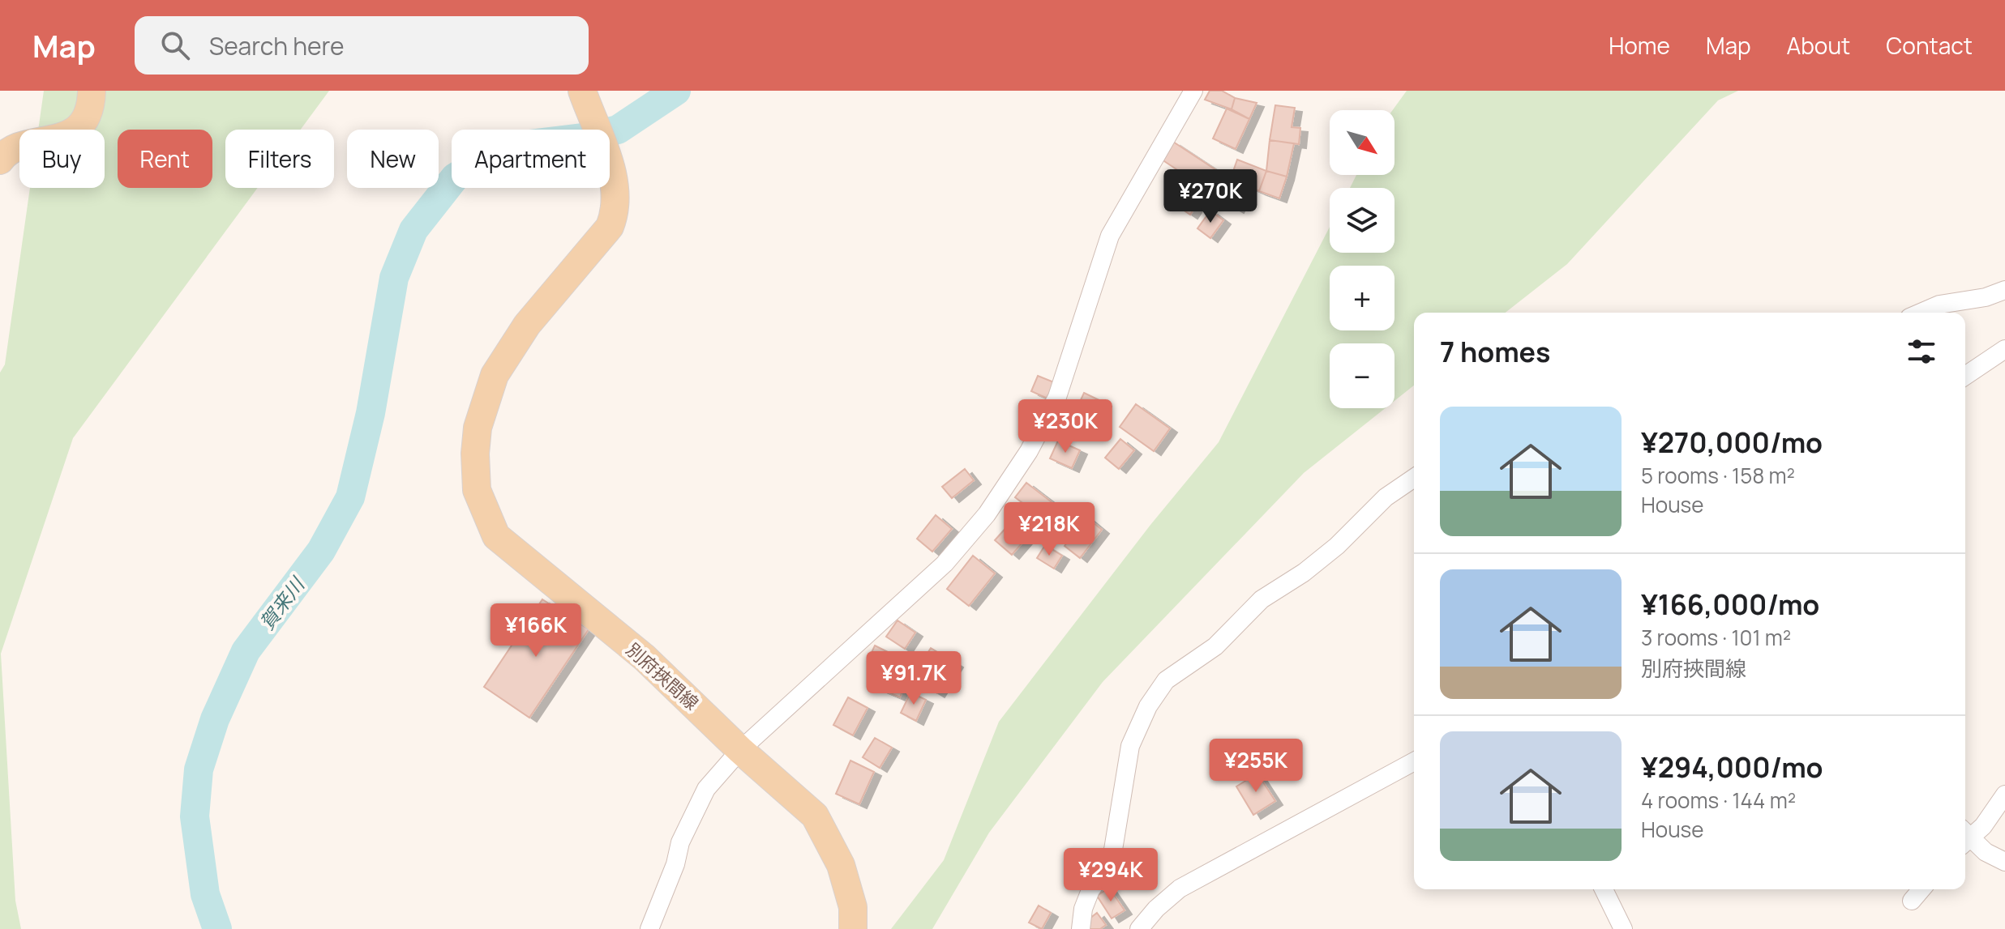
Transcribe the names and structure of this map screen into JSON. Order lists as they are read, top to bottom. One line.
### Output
{"streets":{"main road":["別府挾間線"]},"water":["賀来川"],"north":"bottom right","page":{"header":"Map","search":"Search here","nav":["Home","Map","About","Contact"],"map_buttons":["+","−"],"chip":["Buy","Rent","Filters","New","Apartment"],"price":["¥270K","¥230K","¥218K","¥166K","¥91.7K","¥255K","¥294K"],"heading":"7 homes","list":[{"name":"¥270,000/mo","note":"5 rooms · 158 m² · House"},{"name":"¥166,000/mo","note":"3 rooms · 101 m² · 別府挾間線"},{"name":"¥294,000/mo","note":"4 rooms · 144 m² · House"}]}}
